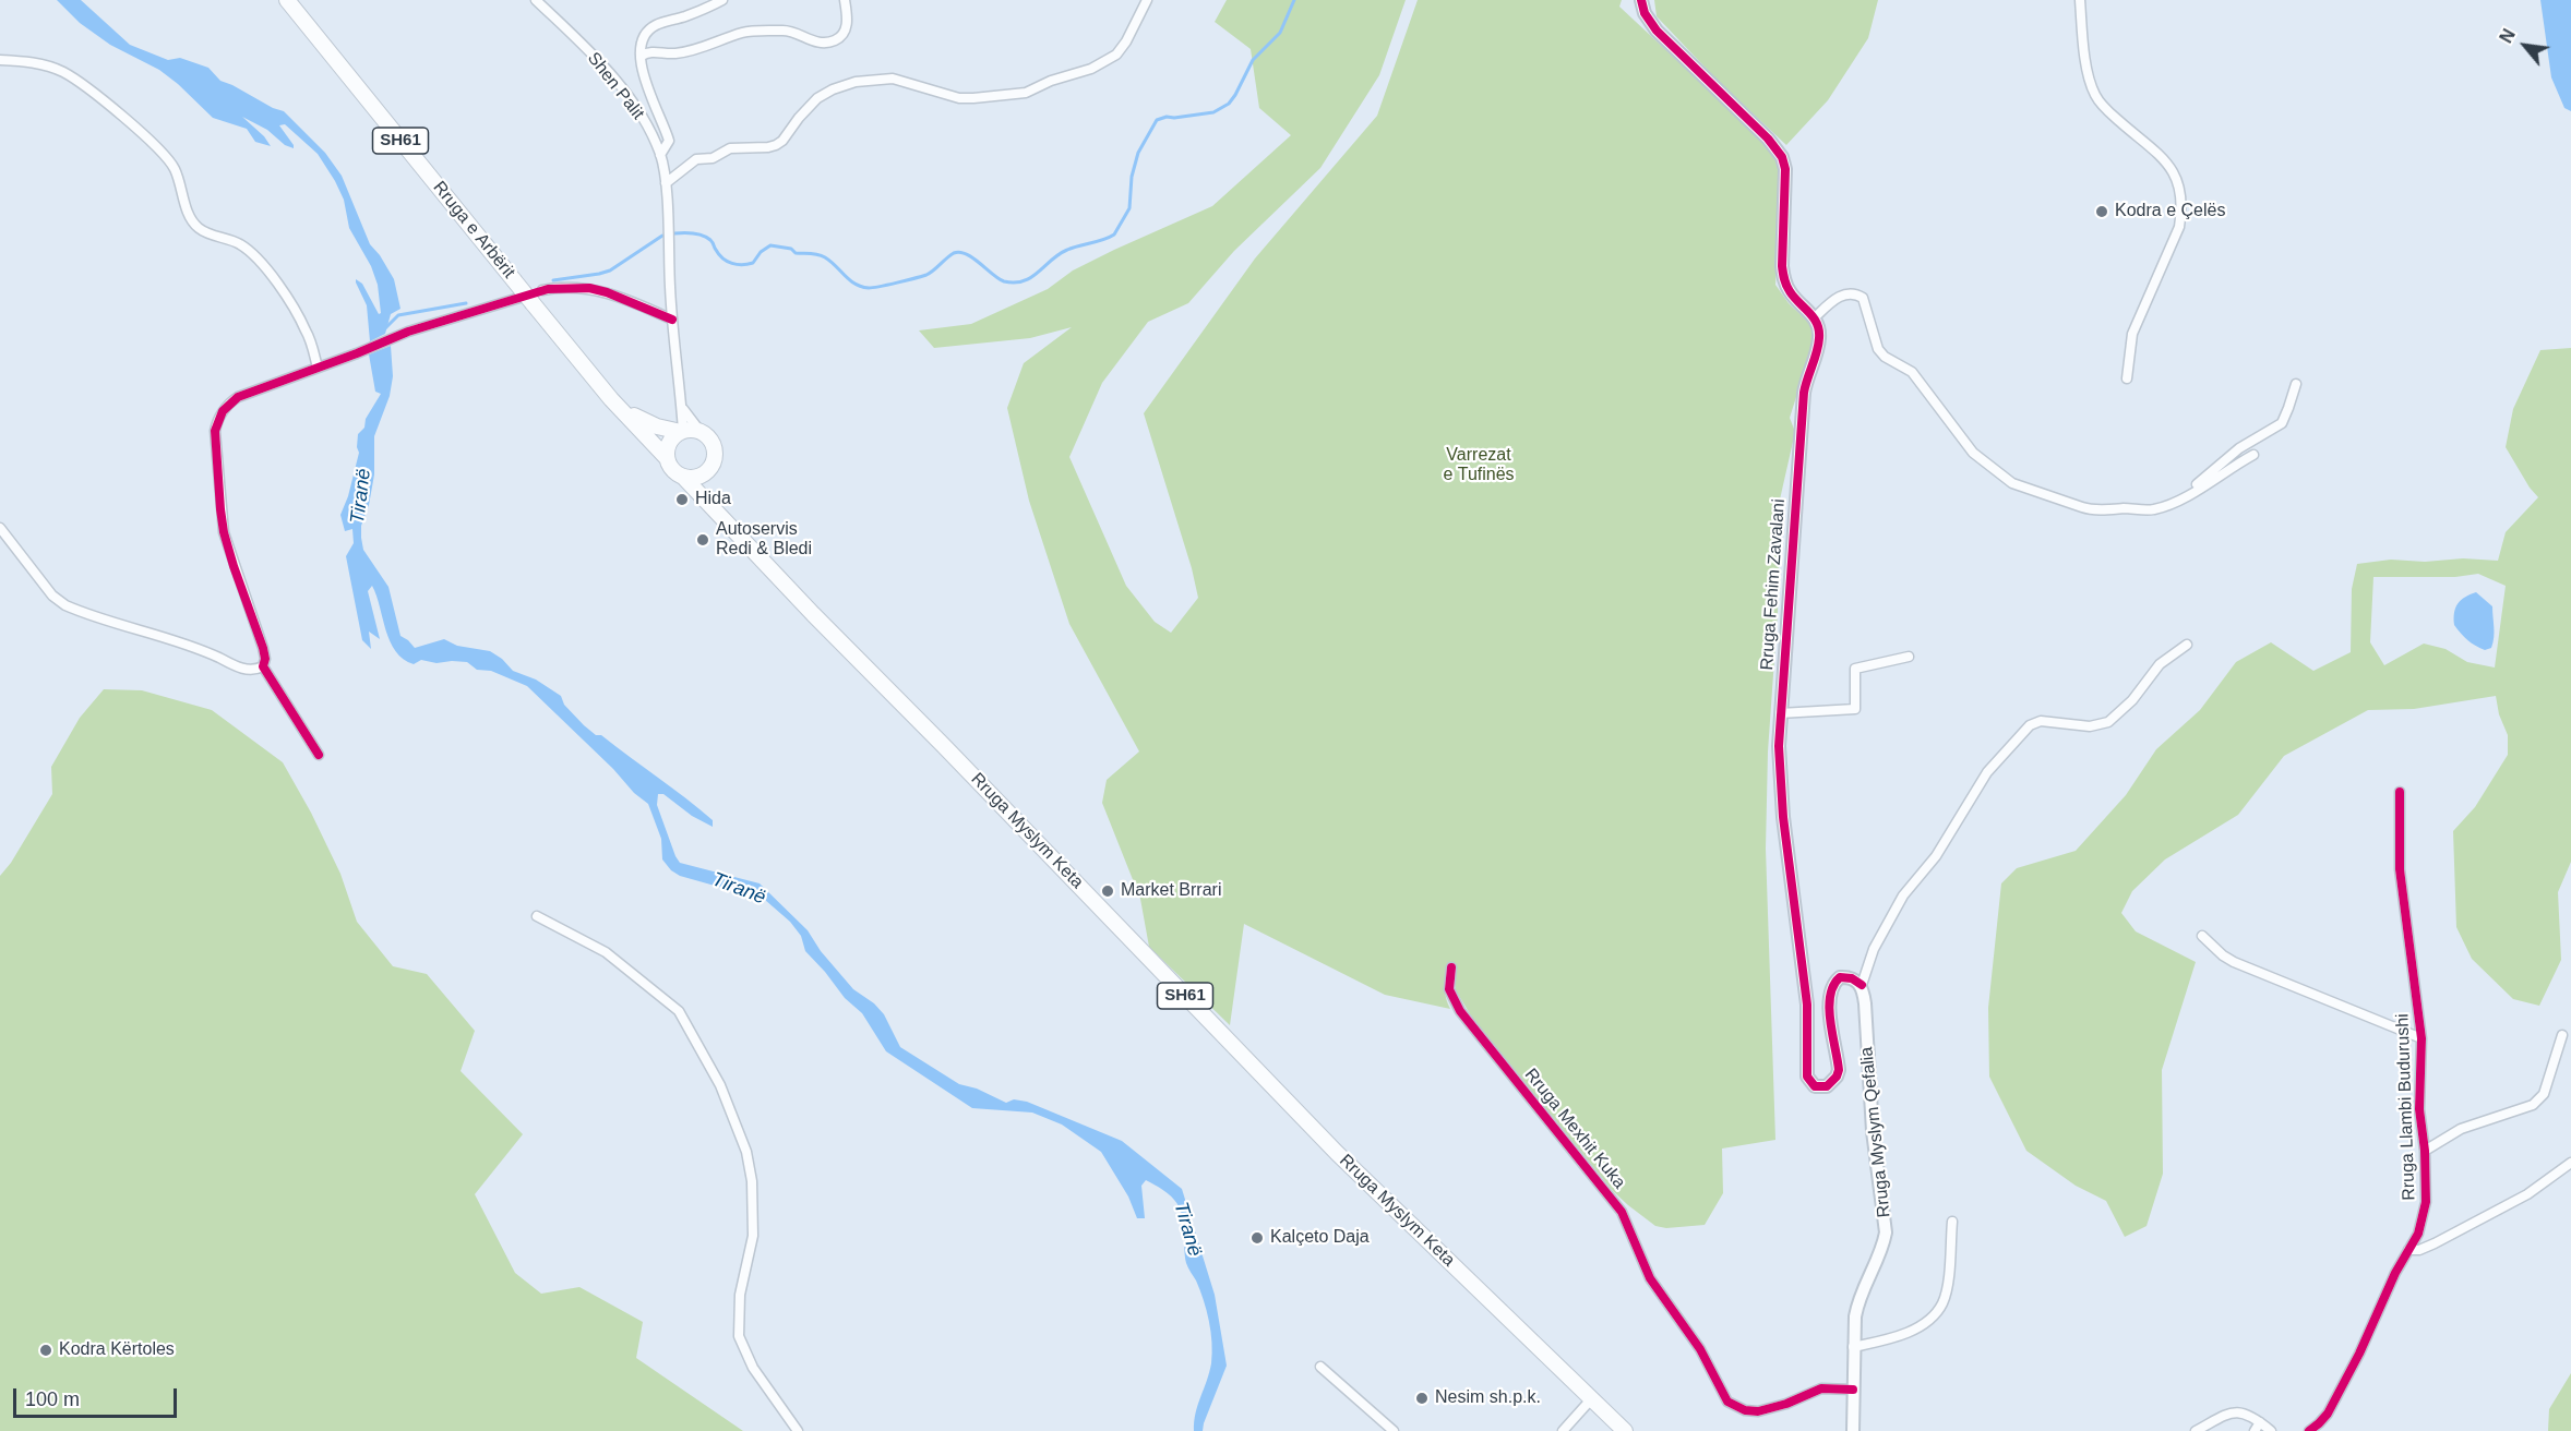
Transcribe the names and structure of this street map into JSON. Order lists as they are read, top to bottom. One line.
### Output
{"streets":{"main road":["SH61","Rruga e Arbërit","Rruga Myslym Keta"],"street":["Shen Palit","Rruga Fehim Zavalani","Rruga Llambi Budurushi","Rruga Mexhit Kuka","Rruga Myslym Qefalia"]},"crossings":[["Shen Palit","SH61"],["Shen Palit","Rruga e Arbërit"],["Shen Palit","Rruga Myslym Keta"],["SH61","Rruga e Arbërit"],["SH61","Rruga Myslym Keta"],["Rruga e Arbërit","Rruga Myslym Keta"],["Rruga Fehim Zavalani","Rruga Myslym Qefalia"],["Rruga Mexhit Kuka","Rruga Myslym Qefalia"]],"water":["Tiranë"],"parks":["Varrezat e Tufinës"],"places":["Kodra e Çelës","Hida","Autoservis Redi & Bledi","Market Brrari","Kalçeto Daja","Kodra Kërtoles","Nesim sh.p.k."],"scale_bar":"100 m","north":"top left"}
